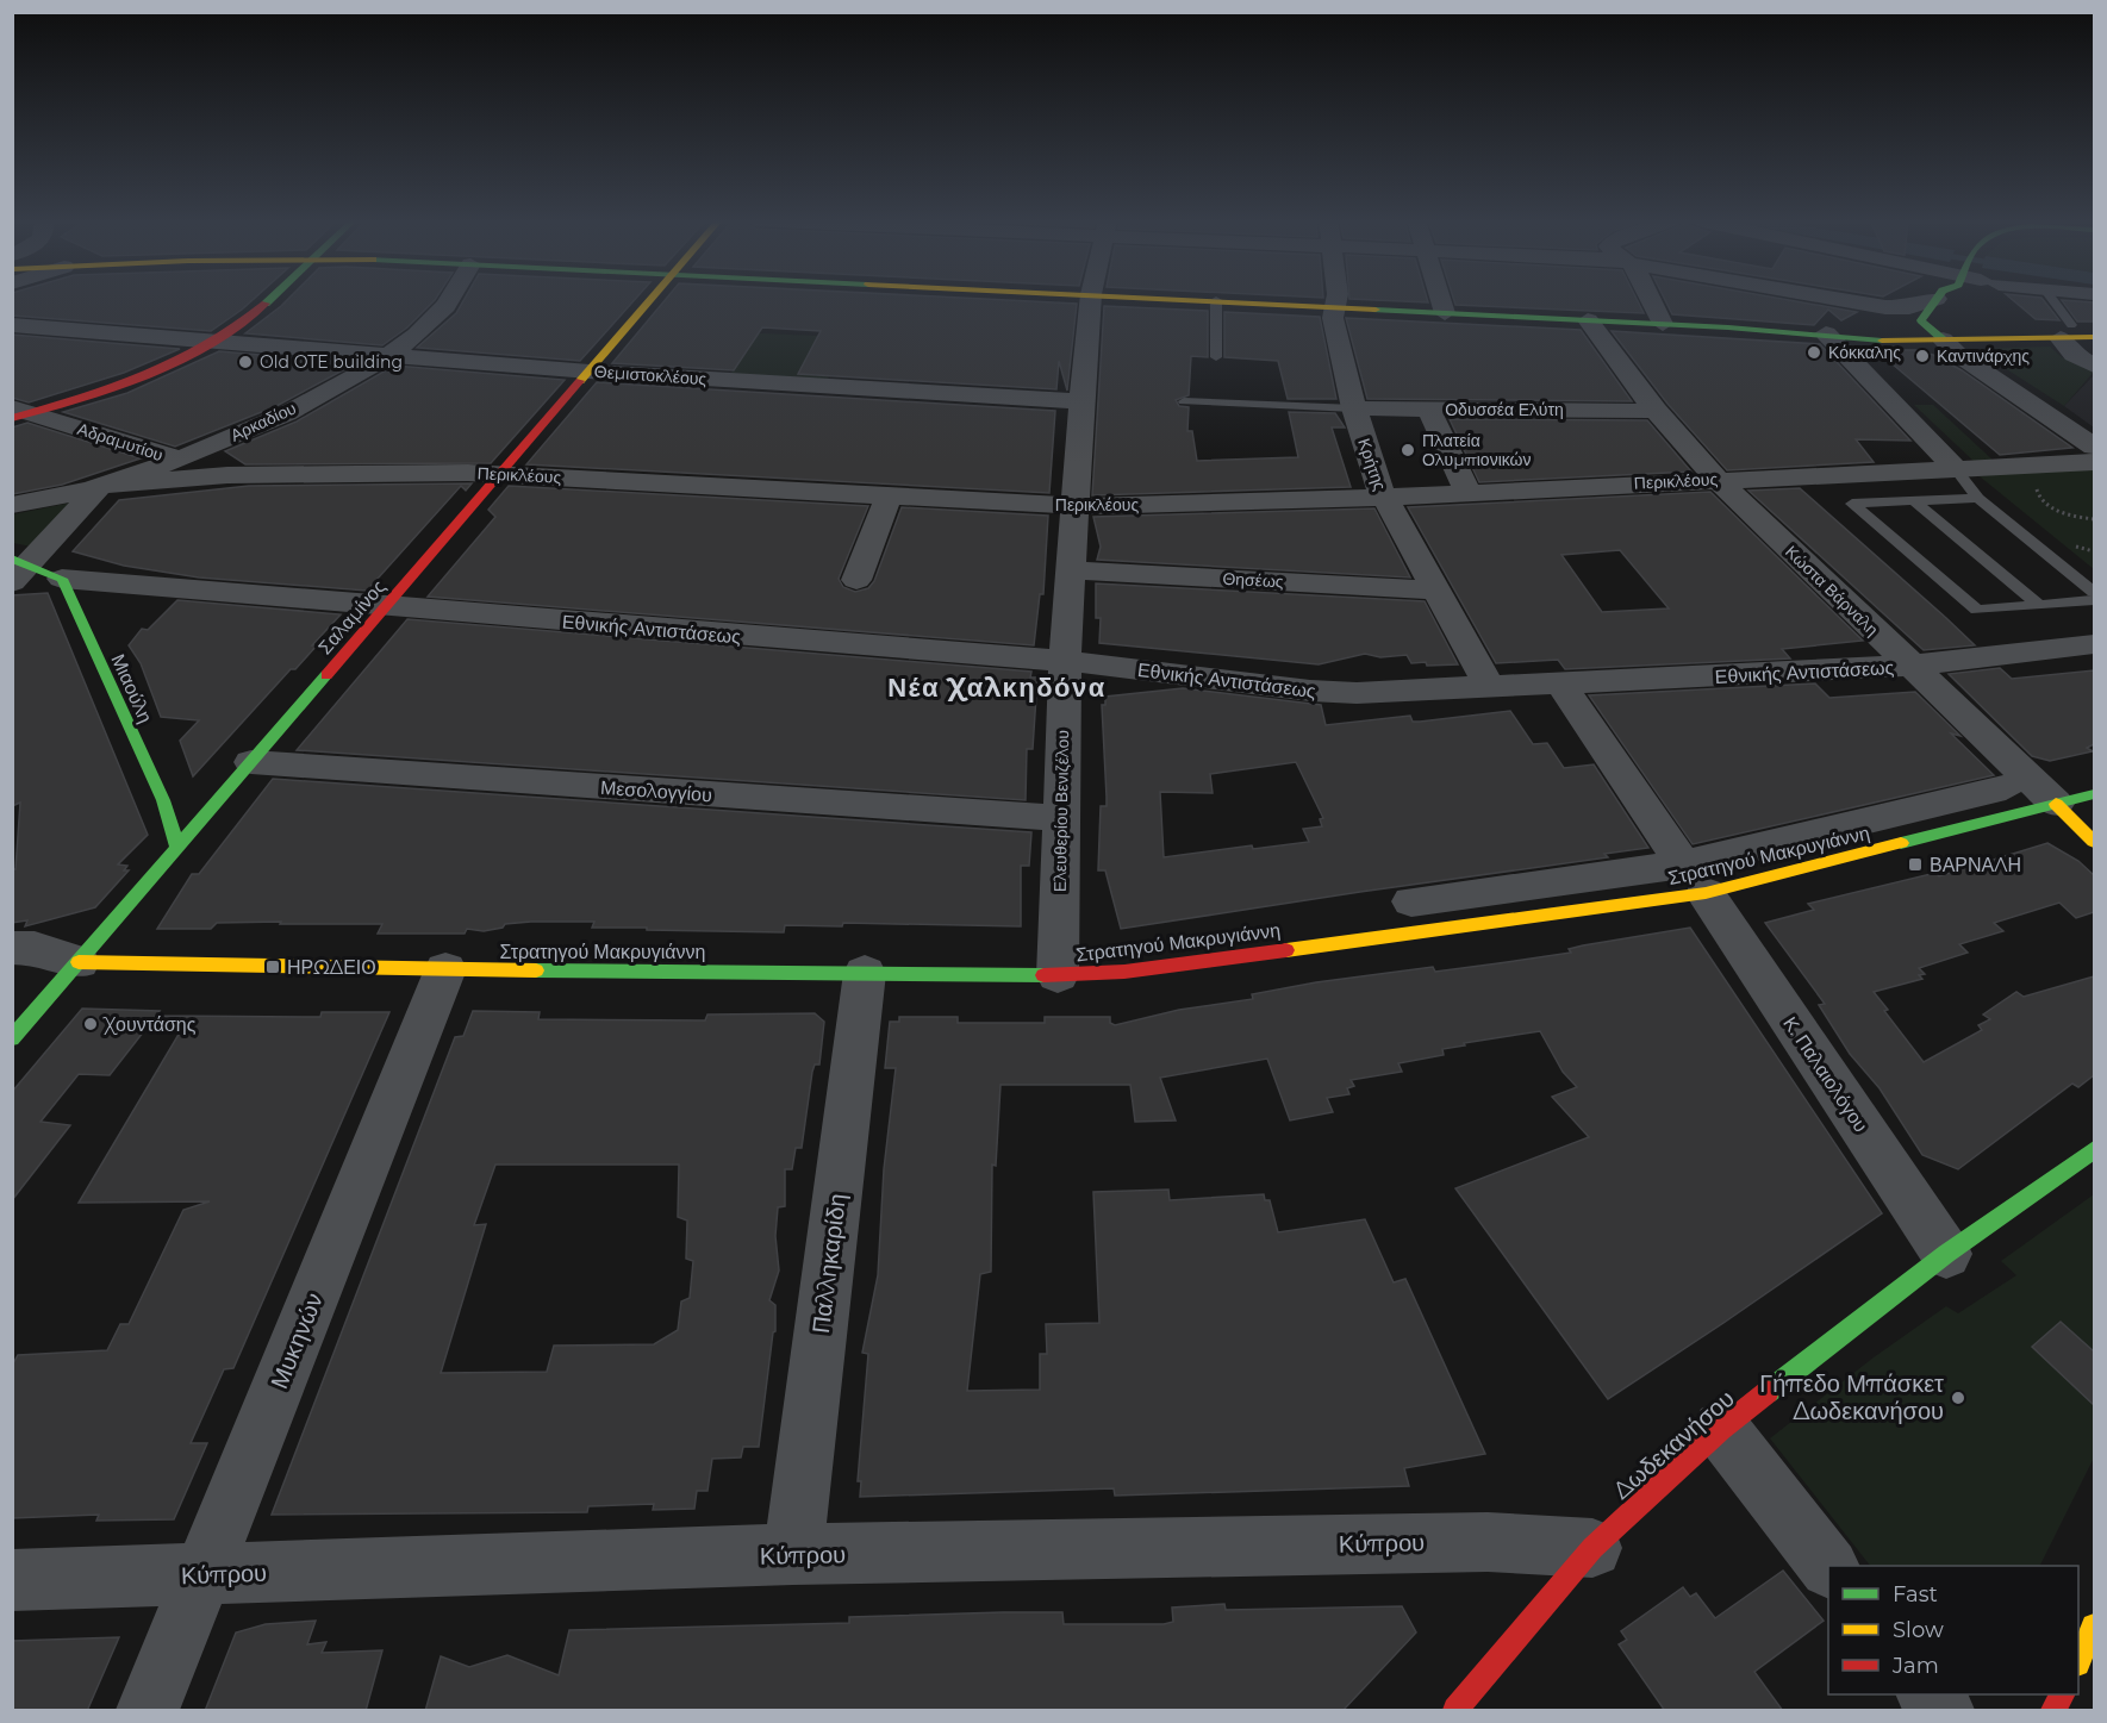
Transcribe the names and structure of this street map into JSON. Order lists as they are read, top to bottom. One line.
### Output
{"streets":{"main road":["Κώστα Βάρναλη","Σαλαμίνος","Μιαούλη","Στρατηγού Μακρυγιάννη","Δωδεκανήσου"],"street":["Θεμιστοκλέους","Οδυσσέα Ελύτη","Αρκαδίου","Αδραμυτίου","Κρήτης","Περικλέους","Θησέως","Εθνικής Αντιστάσεως","Μεσολογγίου","Ελευθερίου Βενιζέλου","Κ. Παλαιολόγου","Παλληκαρίδη","Μυκηνών","Κύπρου"]},"crossings":[["Θεμιστοκλέους","Αρκαδίου"],["Θεμιστοκλέους","Σαλαμίνος"],["Θεμιστοκλέους","Ελευθερίου Βενιζέλου"],["Οδυσσέα Ελύτη","Κρήτης"],["Οδυσσέα Ελύτη","Κώστα Βάρναλη"],["Αρκαδίου","Αδραμυτίου"],["Αρκαδίου","Περικλέους"],["Αδραμυτίου","Περικλέους"],["Κρήτης","Περικλέους"],["Κρήτης","Θησέως"],["Κρήτης","Εθνικής Αντιστάσεως"],["Περικλέους","Κώστα Βάρναλη"],["Περικλέους","Σαλαμίνος"],["Περικλέους","Ελευθερίου Βενιζέλου"],["Θησέως","Ελευθερίου Βενιζέλου"],["Κώστα Βάρναλη","Εθνικής Αντιστάσεως"],["Κώστα Βάρναλη","Στρατηγού Μακρυγιάννη"],["Σαλαμίνος","Εθνικής Αντιστάσεως"],["Σαλαμίνος","Μιαούλη"],["Σαλαμίνος","Μεσολογγίου"],["Σαλαμίνος","Στρατηγού Μακρυγιάννη"],["Εθνικής Αντιστάσεως","Μιαούλη"],["Εθνικής Αντιστάσεως","Ελευθερίου Βενιζέλου"],["Εθνικής Αντιστάσεως","Κ. Παλαιολόγου"],["Μεσολογγίου","Ελευθερίου Βενιζέλου"],["Ελευθερίου Βενιζέλου","Στρατηγού Μακρυγιάννη"],["Στρατηγού Μακρυγιάννη","Κ. Παλαιολόγου"],["Στρατηγού Μακρυγιάννη","Παλληκαρίδη"],["Στρατηγού Μακρυγιάννη","Μυκηνών"],["Κ. Παλαιολόγου","Δωδεκανήσου"],["Παλληκαρίδη","Κύπρου"],["Μυκηνών","Κύπρου"],["Δωδεκανήσου","Κύπρου"]],"districts":["Νέα Χαλκηδόνα"],"places":{"other":["Κόκκαλης","Καντινάρχης","Old OTE building","Πλατεία Ολυμπιονικών","Χουντάσης","Γήπεδο Μπάσκετ Δωδεκανήσου"],"transit":["ΒΑΡΝΑΛΗ","ΗΡΩΔΕΙΟ"]},"legend":["Fast","Slow","Jam"]}
